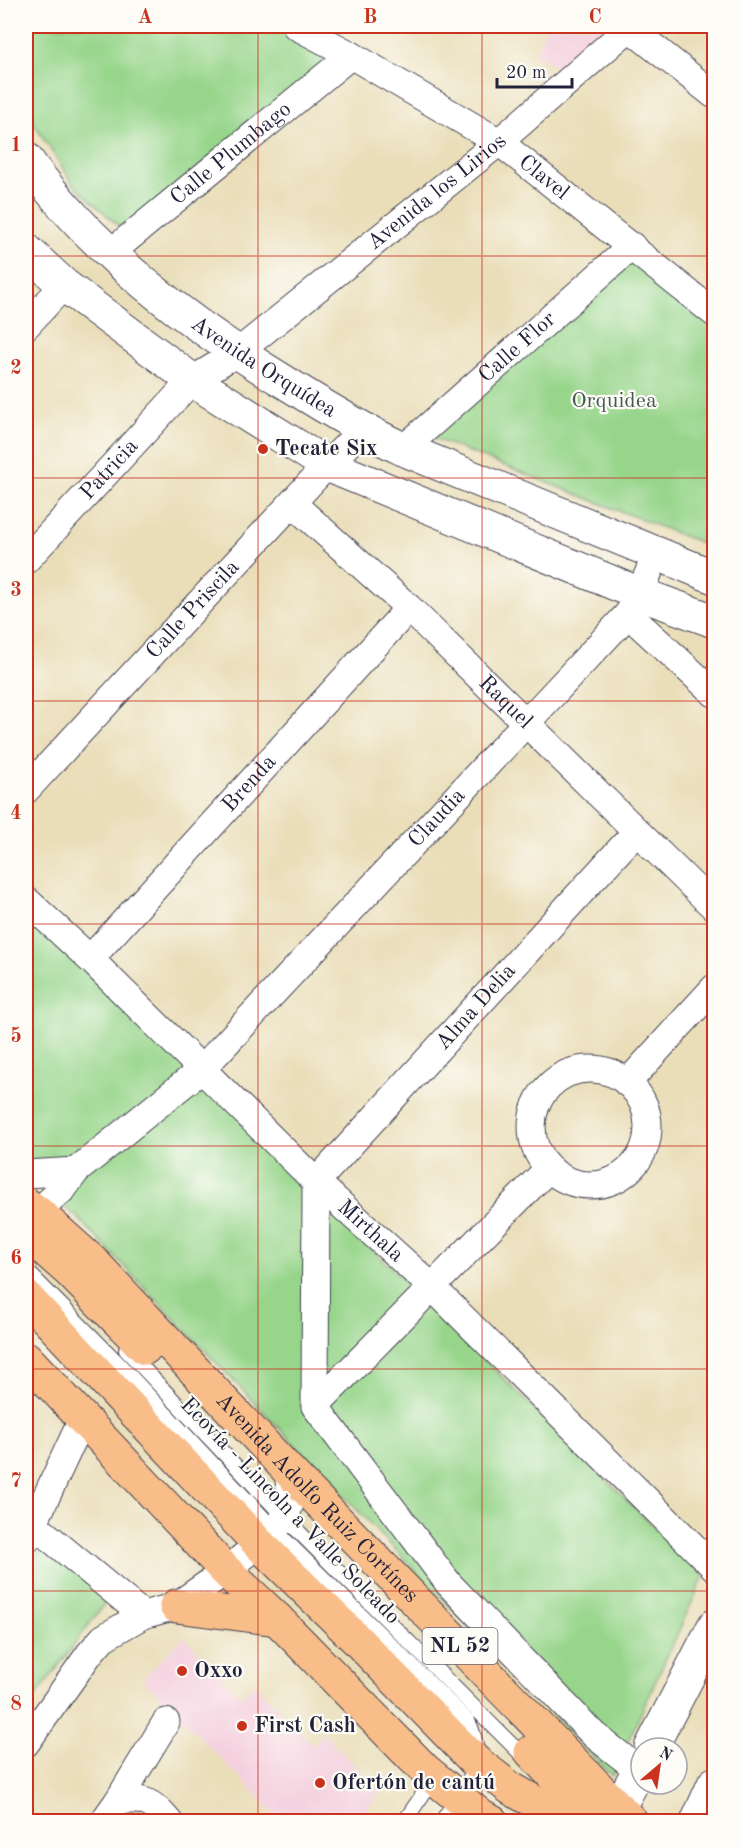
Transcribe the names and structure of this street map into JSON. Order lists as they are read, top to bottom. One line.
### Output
{"streets":{"main road":["Avenida Adolfo Ruiz Cortínes","NL 52"],"street":["Calle Plumbago","Clavel","Avenida los Lirios","Calle Flor","Avenida Orquídea","Patricia","Calle Priscila","Raquel","Brenda","Claudia","Alma Delia","Mirthala"],"lane":["Ecovía - Lincoln a Valle Soleado"]},"crossings":[["Calle Plumbago","Clavel"],["Calle Plumbago","Avenida Orquídea"],["Clavel","Avenida los Lirios"],["Clavel","Calle Flor"],["Avenida los Lirios","Avenida Orquídea"],["Avenida los Lirios","Patricia"],["Calle Flor","Avenida Orquídea"],["Avenida Orquídea","Calle Priscila"],["Avenida Orquídea","Claudia"],["Calle Priscila","Raquel"],["Raquel","Brenda"],["Raquel","Claudia"],["Raquel","Alma Delia"],["Brenda","Mirthala"],["Claudia","Mirthala"],["Claudia","Avenida Adolfo Ruiz Cortínes"],["Claudia","Ecovía - Lincoln a Valle Soleado"],["Alma Delia","Mirthala"],["Avenida Adolfo Ruiz Cortínes","Ecovía - Lincoln a Valle Soleado"]],"parks":["Orquidea"],"places":["Tecate Six","Oxxo","First Cash","Ofertón de cantú"],"scale_bar":"20 m","north":"top right","grid":{"columns":["A","B","C"],"rows":["1","2","3","4","5","6","7","8"]}}
